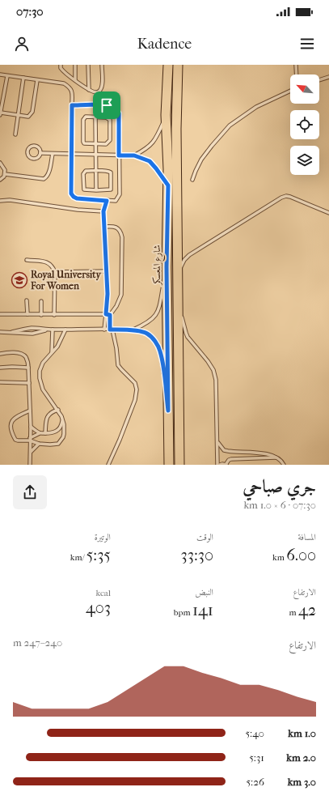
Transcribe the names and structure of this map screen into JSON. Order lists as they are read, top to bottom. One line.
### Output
{"streets":{"main road":["شارع المعسكر"]},"places":{"school or university":["Royal University For Women"]},"north":"top left","page":{"status":"07:30","header":"Kadence","heading":["جري صباحي","07:30 · 6 × 1.0 km"],"stats":[["المسافة","6.00 km"],["الوقت","33:30"],["الوتيرة","5:35 /km"],["الارتفاع","42 m"],["النبض","141 bpm"],["kcal","403"]],"chart":["الارتفاع","240–247 m"],"list":[{"name":"1.0 km","note":"5:40"},{"name":"2.0 km","note":"5:31"},{"name":"3.0 km","note":"5:26"}]}}
